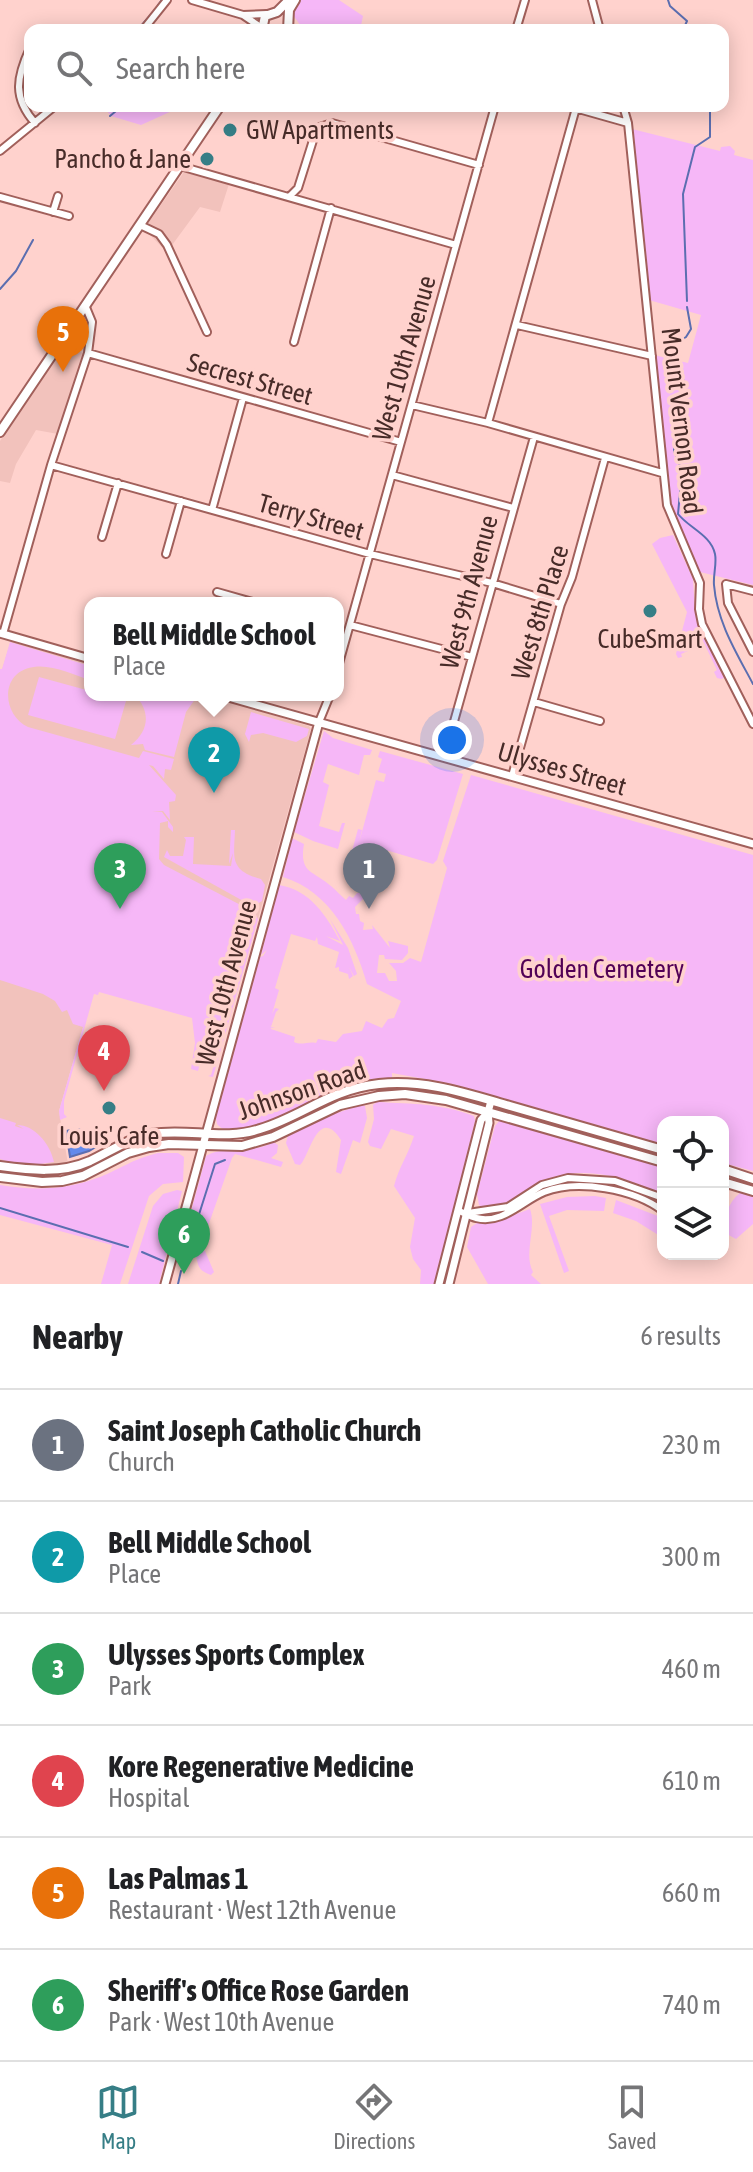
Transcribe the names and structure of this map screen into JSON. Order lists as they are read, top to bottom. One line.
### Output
{"streets":{"main road":["Johnson Road"],"street":["West 10th Avenue","Secrest Street","Mount Vernon Road","Terry Street","West 9th Avenue","West 8th Place","Ulysses Street"]},"crossings":[["West 10th Avenue","Secrest Street"],["West 10th Avenue","Terry Street"],["West 10th Avenue","Ulysses Street"],["West 10th Avenue","Johnson Road"],["Terry Street","West 9th Avenue"],["Terry Street","West 8th Place"],["West 9th Avenue","Ulysses Street"],["West 8th Place","Ulysses Street"]],"parks":["Golden Cemetery"],"places":["GW Apartments","Pancho & Jane","CubeSmart","Louis' Cafe"],"page":{"search":"Search here","pins":["5","2","1","3","4","6"],"popup":["Bell Middle School","Place"],"heading":["Nearby","6 results"],"list":[{"mark":"1","name":"Saint Joseph Catholic Church","note":"Church","value":"230 m"},{"mark":"2","name":"Bell Middle School","note":"Place","value":"300 m"},{"mark":"3","name":"Ulysses Sports Complex","note":"Park","value":"460 m"},{"mark":"4","name":"Kore Regenerative Medicine","note":"Hospital","value":"610 m"},{"mark":"5","name":"Las Palmas 1","note":"Restaurant · West 12th Avenue","value":"660 m"},{"mark":"6","name":"Sheriff's Office Rose Garden","note":"Park · West 10th Avenue","value":"740 m"}],"nav":["Map","Directions","Saved"]}}
